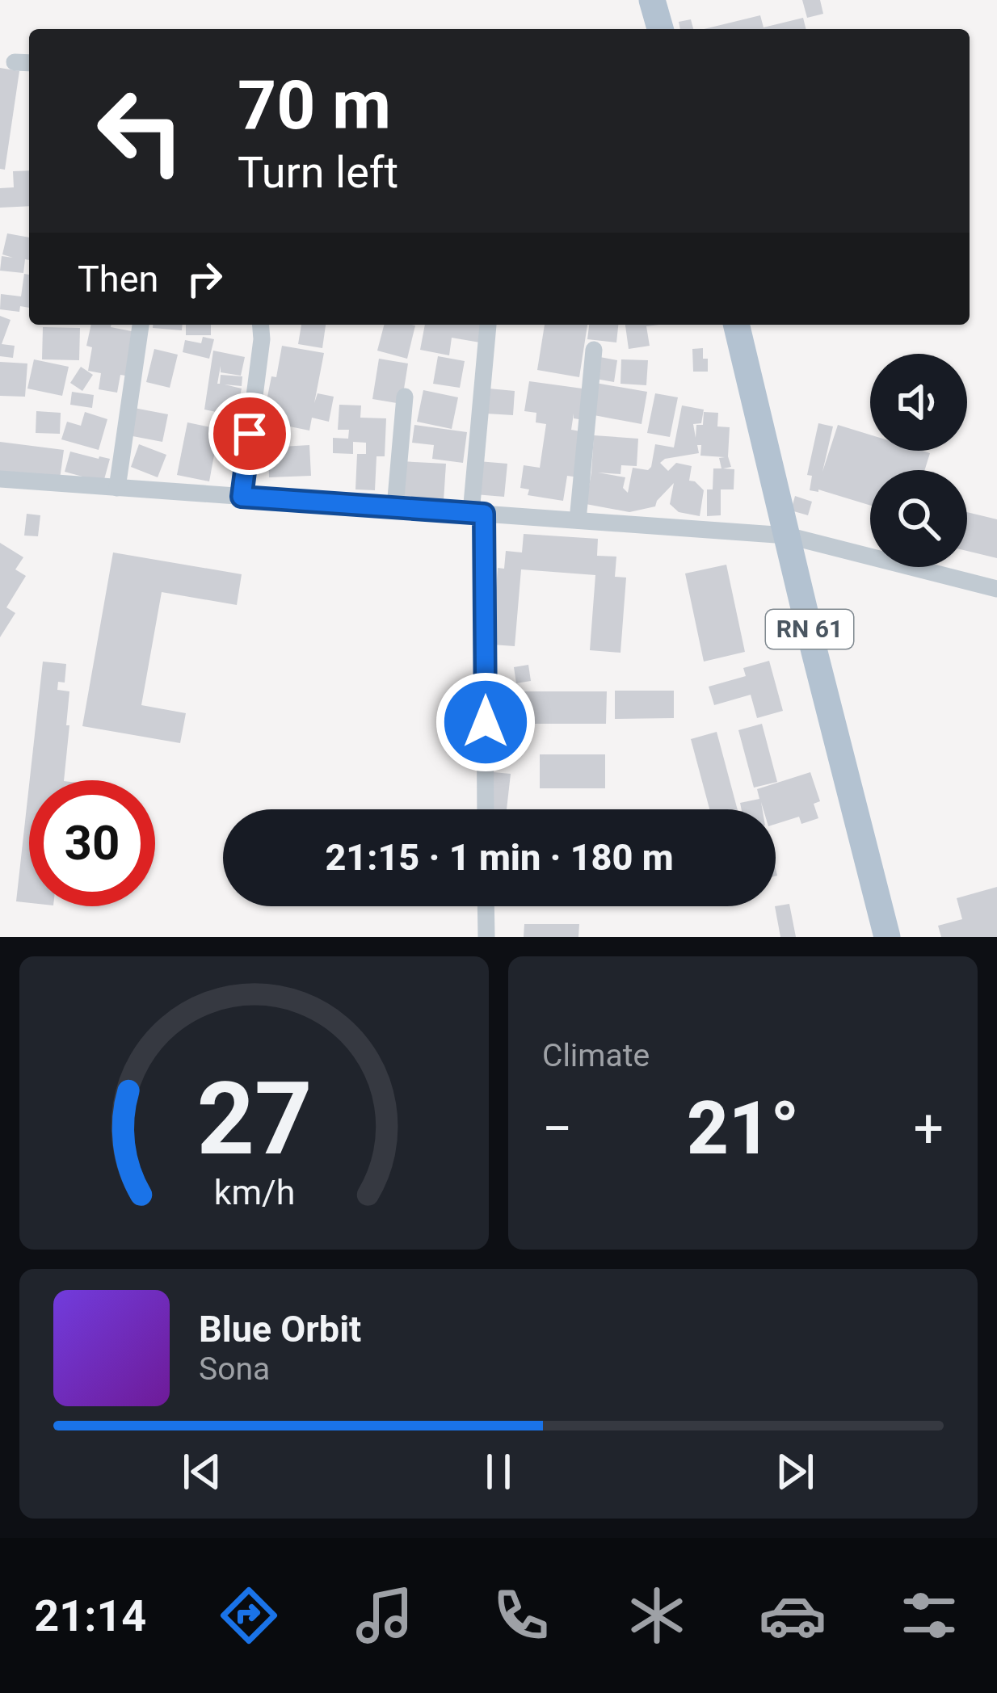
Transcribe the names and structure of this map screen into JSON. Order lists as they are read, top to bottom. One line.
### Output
{"streets":{"main road":["RN 61"]},"page":{"turn":["70 m","Turn left"],"then":"Then","limit":"30","trip":"21:15 · 1 min · 180 m","tile":"Climate","heat":["−","21°","+"],"song":["Blue Orbit","Sona"],"tabs":"21:14","gauge":["27","km/h"]}}
